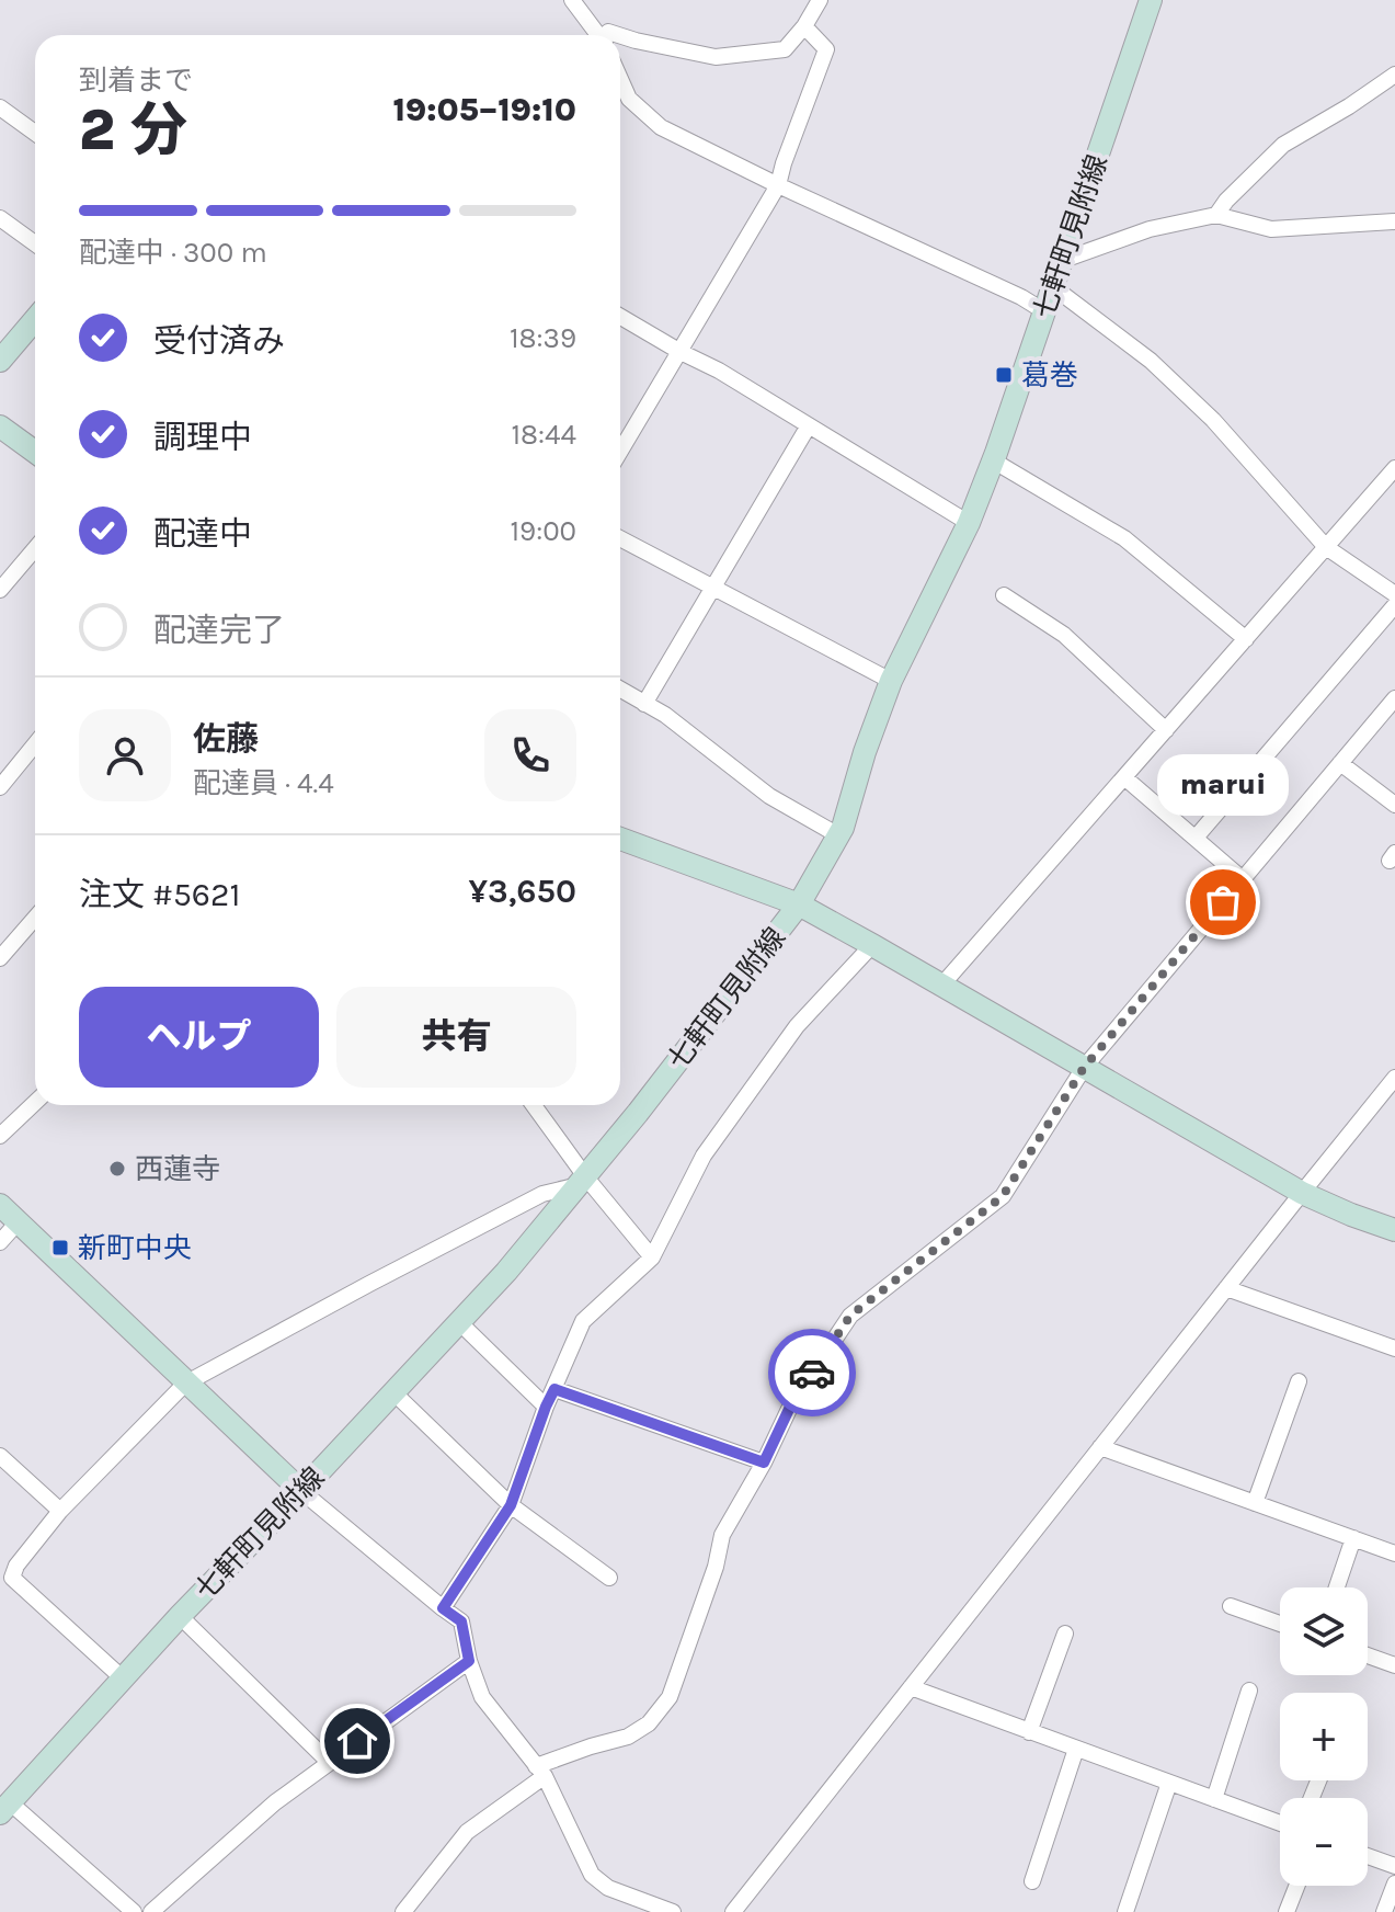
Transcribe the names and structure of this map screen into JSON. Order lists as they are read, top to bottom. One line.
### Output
{"streets":{"main road":["七軒町見附線"]},"places":{"transit":["葛巻","新町中央"],"other":["marui","西蓮寺"]},"page":{"heading":["2 分","到着まで","19:05–19:10"],"panel":["佐藤","配達員 · 4.4","注文 #5621","¥3,650"],"bar":"配達中 · 300 m","list":[["受付済み","18:39"],["調理中","18:44"],["配達中","19:00"],"配達完了"],"bubble":"marui","buttons":["ヘルプ","共有"],"map_buttons":["+","−"]}}
